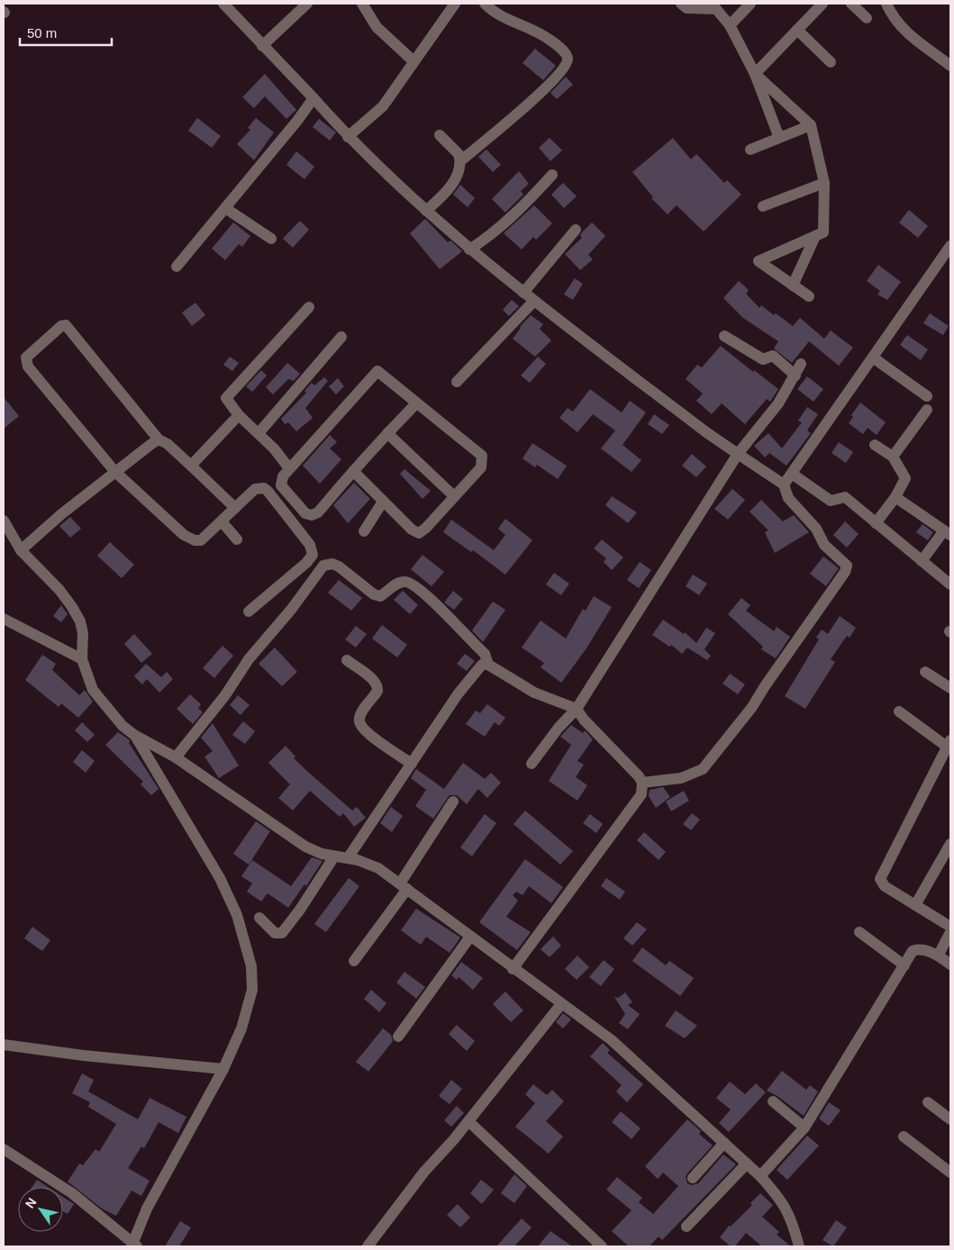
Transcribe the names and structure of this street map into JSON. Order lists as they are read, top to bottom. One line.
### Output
{"scale_bar":"50 m","north":"top left"}
